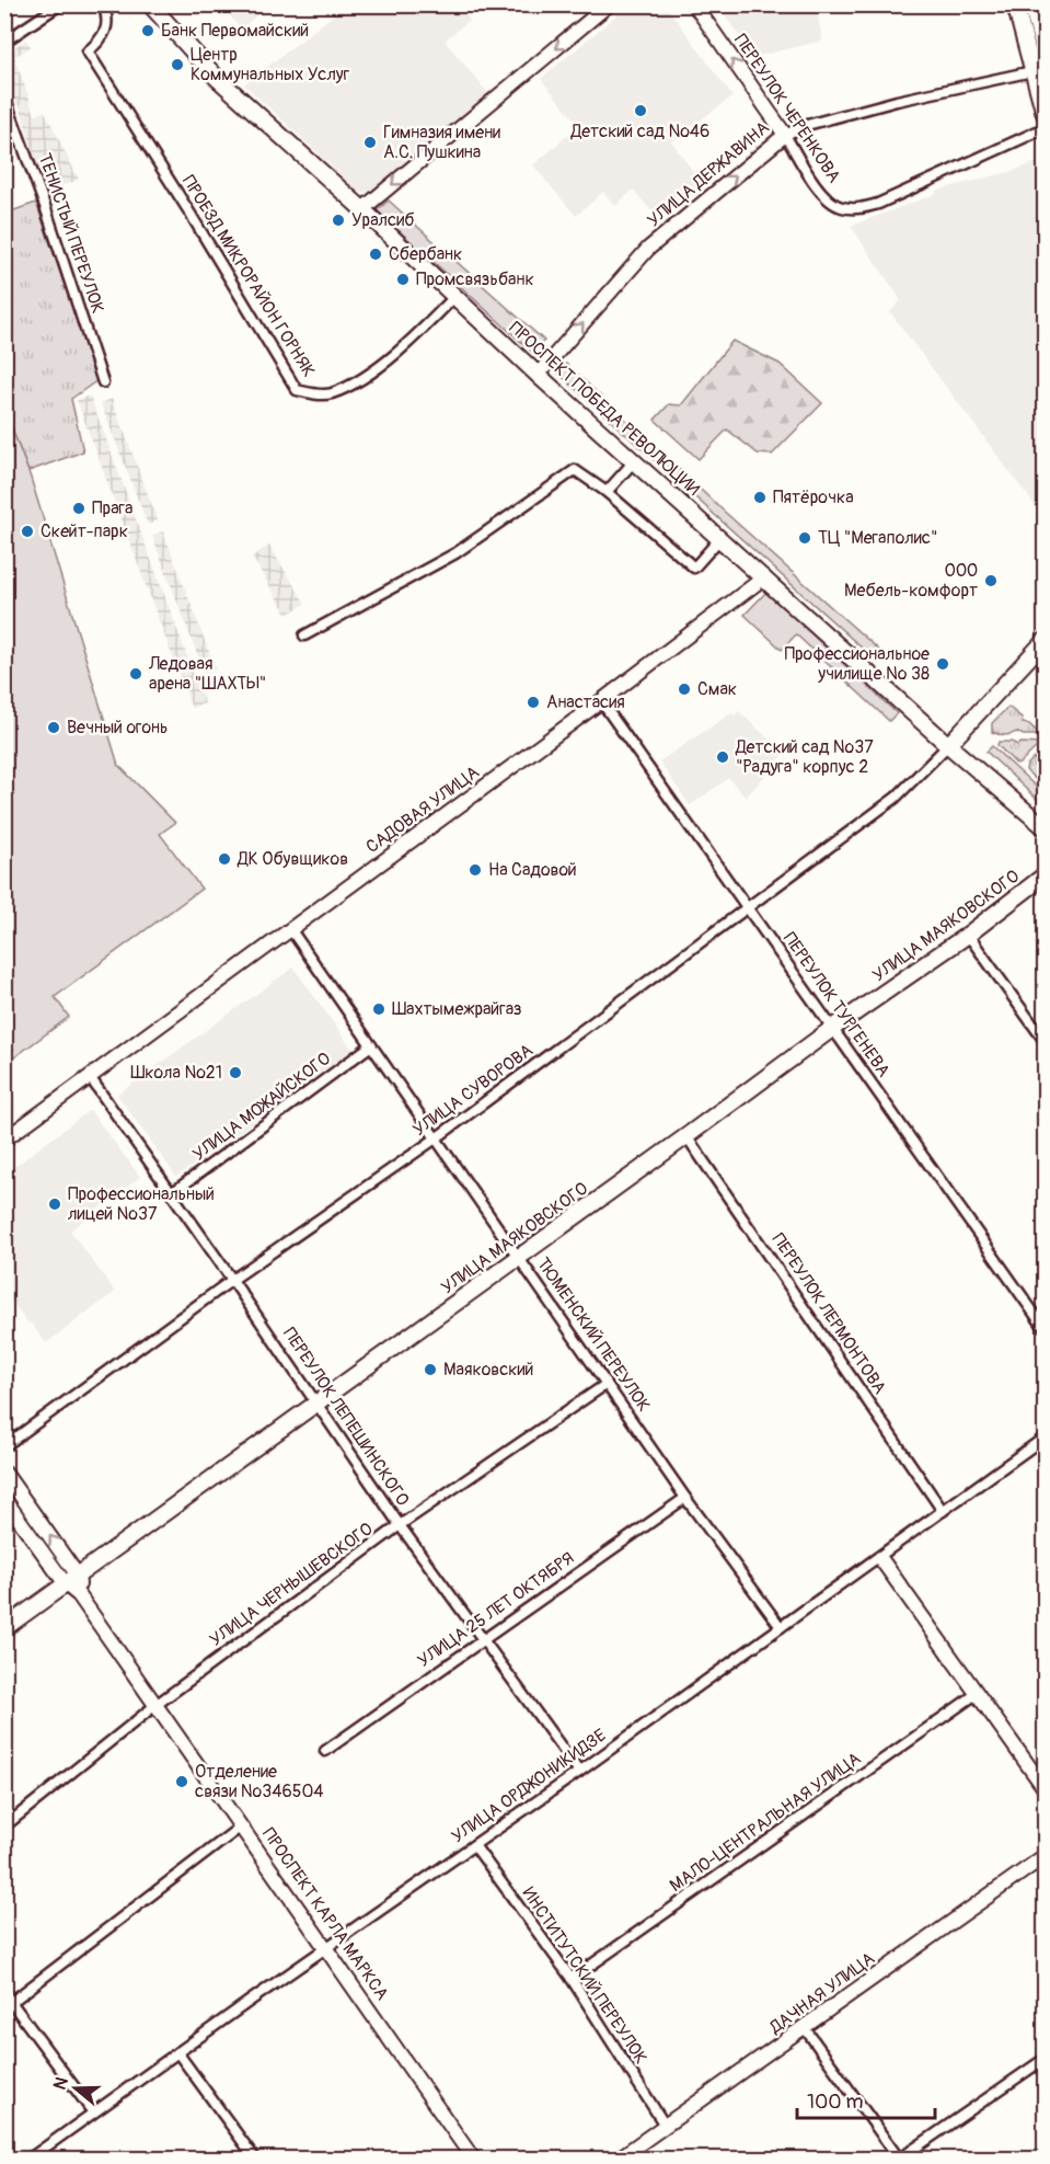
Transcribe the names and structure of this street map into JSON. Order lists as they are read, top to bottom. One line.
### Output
{"streets":{"main road":["ПРОСПЕКТ ПОБЕДА РЕВОЛЮЦИИ","УЛИЦА МАЯКОВСКОГО"],"street":["ПЕРЕУЛОК ЧЕРЕНКОВА","УЛИЦА ДЕРЖАВИНА","ТЕНИСТЫЙ ПЕРЕУЛОК","ПРОЕЗД МИКРОРАЙОН ГОРНЯК","САДОВАЯ УЛИЦА","ПЕРЕУЛОК ТУРГЕНЕВА","УЛИЦА СУВОРОВА","УЛИЦА МОЖАЙСКОГО","ПЕРЕУЛОК ЛЕРМОНТОВА","ТЮМЕНСКИЙ ПЕРЕУЛОК","ПЕРЕУЛОК ЛЕПЕШИНСКОГО","УЛИЦА ЧЕРНЫШЕВСКОГО","УЛИЦА 25 ЛЕТ ОКТЯБРЯ","УЛИЦА ОРДЖОНИКИДЗЕ","МАЛО-ЦЕНТРАЛЬНАЯ УЛИЦА","ПРОСПЕКТ КАРЛА МАРКСА","ИНСТИТУТСКИЙ ПЕРЕУЛОК","ДАЧНАЯ УЛИЦА"]},"crossings":[["ПЕРЕУЛОК ЧЕРЕНКОВА","УЛИЦА ДЕРЖАВИНА"],["УЛИЦА ДЕРЖАВИНА","ПРОСПЕКТ ПОБЕДА РЕВОЛЮЦИИ"],["ПРОЕЗД МИКРОРАЙОН ГОРНЯК","ПРОСПЕКТ ПОБЕДА РЕВОЛЮЦИИ"],["ПРОСПЕКТ ПОБЕДА РЕВОЛЮЦИИ","САДОВАЯ УЛИЦА"],["ПРОСПЕКТ ПОБЕДА РЕВОЛЮЦИИ","УЛИЦА СУВОРОВА"],["САДОВАЯ УЛИЦА","ПЕРЕУЛОК ТУРГЕНЕВА"],["САДОВАЯ УЛИЦА","ТЮМЕНСКИЙ ПЕРЕУЛОК"],["САДОВАЯ УЛИЦА","ПЕРЕУЛОК ЛЕПЕШИНСКОГО"],["УЛИЦА МАЯКОВСКОГО","ПЕРЕУЛОК ТУРГЕНЕВА"],["УЛИЦА МАЯКОВСКОГО","ПЕРЕУЛОК ЛЕРМОНТОВА"],["УЛИЦА МАЯКОВСКОГО","ТЮМЕНСКИЙ ПЕРЕУЛОК"],["УЛИЦА МАЯКОВСКОГО","ПЕРЕУЛОК ЛЕПЕШИНСКОГО"],["УЛИЦА МАЯКОВСКОГО","ПРОСПЕКТ КАРЛА МАРКСА"],["ПЕРЕУЛОК ТУРГЕНЕВА","УЛИЦА СУВОРОВА"],["УЛИЦА СУВОРОВА","ТЮМЕНСКИЙ ПЕРЕУЛОК"],["УЛИЦА СУВОРОВА","ПЕРЕУЛОК ЛЕПЕШИНСКОГО"],["УЛИЦА МОЖАЙСКОГО","ТЮМЕНСКИЙ ПЕРЕУЛОК"],["УЛИЦА МОЖАЙСКОГО","ПЕРЕУЛОК ЛЕПЕШИНСКОГО"],["ПЕРЕУЛОК ЛЕРМОНТОВА","УЛИЦА ОРДЖОНИКИДЗЕ"],["ТЮМЕНСКИЙ ПЕРЕУЛОК","УЛИЦА ЧЕРНЫШЕВСКОГО"],["ТЮМЕНСКИЙ ПЕРЕУЛОК","УЛИЦА 25 ЛЕТ ОКТЯБРЯ"],["ТЮМЕНСКИЙ ПЕРЕУЛОК","УЛИЦА ОРДЖОНИКИДЗЕ"],["ПЕРЕУЛОК ЛЕПЕШИНСКОГО","УЛИЦА ЧЕРНЫШЕВСКОГО"],["ПЕРЕУЛОК ЛЕПЕШИНСКОГО","УЛИЦА 25 ЛЕТ ОКТЯБРЯ"],["ПЕРЕУЛОК ЛЕПЕШИНСКОГО","УЛИЦА ОРДЖОНИКИДЗЕ"],["УЛИЦА ЧЕРНЫШЕВСКОГО","ПРОСПЕКТ КАРЛА МАРКСА"],["УЛИЦА ОРДЖОНИКИДЗЕ","ПРОСПЕКТ КАРЛА МАРКСА"],["УЛИЦА ОРДЖОНИКИДЗЕ","ИНСТИТУТСКИЙ ПЕРЕУЛОК"],["МАЛО-ЦЕНТРАЛЬНАЯ УЛИЦА","ИНСТИТУТСКИЙ ПЕРЕУЛОК"],["ИНСТИТУТСКИЙ ПЕРЕУЛОК","ДАЧНАЯ УЛИЦА"]],"one_way":["УЛИЦА ДЕРЖАВИНА"],"places":["Банк Первомайский","Центр Коммунальных Услуг","Детский сад №46","Гимназия имени А.С. Пушкина","Уралсиб","Сбербанк","Промсвязьбанк","Пятёрочка","Прага","Скейт-парк","ТЦ \"Мегаполис\"","ООО Мебель-комфорт","Профессиональное училище № 38","Ледовая арена \"ШАХТЫ\"","Смак","Анастасия","Вечный огонь","Детский сад №37 \"Радуга\" корпус 2","ДК Обувщиков","На Садовой","Шахтымежрайгаз","Школа №21","Профессиональный лицей №37","Маяковский","Отделение связи №346504"],"scale_bar":"100 m","north":"left"}
